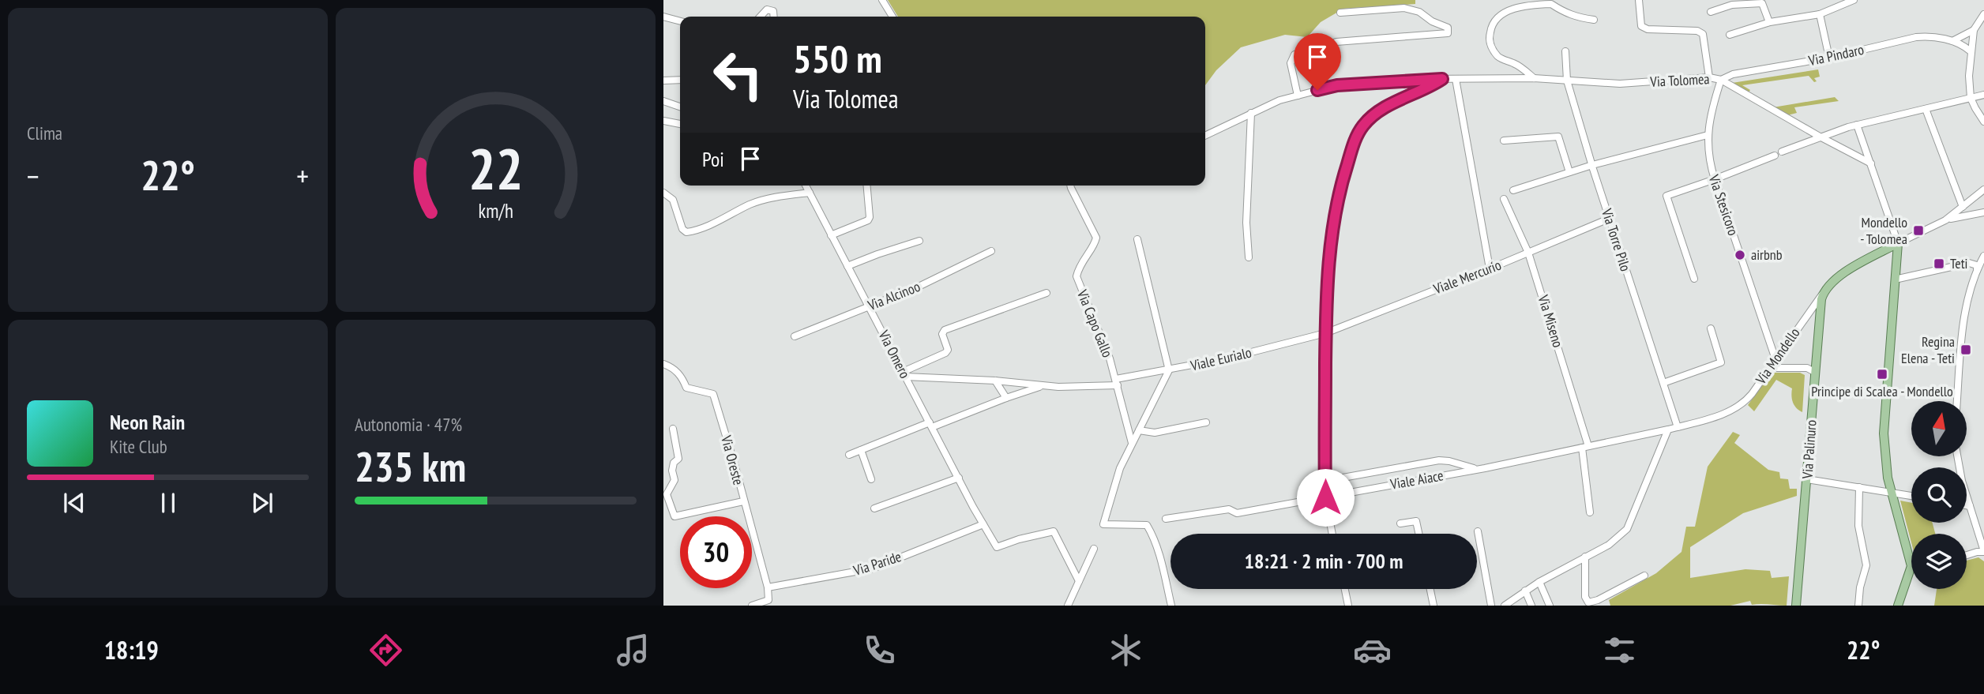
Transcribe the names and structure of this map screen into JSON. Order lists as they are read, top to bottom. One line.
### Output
{"streets":{"main road":["Via Mondello","Via Palinuro"],"street":["Via Pindaro","Via Tolomea","Via Stesicoro","Via Torre Pilo","Viale Mercurio","Via Alcinoo","Via Miseno","Via Capo Gallo","Via Omero","Viale Eurialo","Via Oreste","Viale Aiace","Via Paride"]},"crossings":[["Via Pindaro","Via Tolomea"],["Via Pindaro","Via Stesicoro"],["Via Tolomea","Via Stesicoro"],["Via Tolomea","Via Torre Pilo"],["Via Stesicoro","Via Mondello"],["Via Torre Pilo","Viale Mercurio"],["Via Torre Pilo","Via Mondello"],["Viale Mercurio","Via Miseno"],["Viale Mercurio","Viale Eurialo"],["Via Alcinoo","Via Omero"],["Via Miseno","Viale Aiace"],["Via Capo Gallo","Viale Eurialo"],["Via Omero","Via Paride"],["Via Mondello","Via Palinuro"],["Via Mondello","Viale Aiace"],["Via Oreste","Via Paride"]],"places":{"transit":["Mondello - Tolomea","Teti","Regina Elena - Teti","Principe di Scalea - Mondello"],"other":["airbnb"]},"north":"top","page":{"tile":["Clima",["Autonomia · 47%","235 km"]],"turn":["550 m","Via Tolomea"],"then":"Poi","heat":["−","22°","+"],"song":["Neon Rain","Kite Club"],"limit":"30","trip":"18:21 · 2 min · 700 m","tabs":["18:19","22°"],"gauge":["22","km/h"]}}
